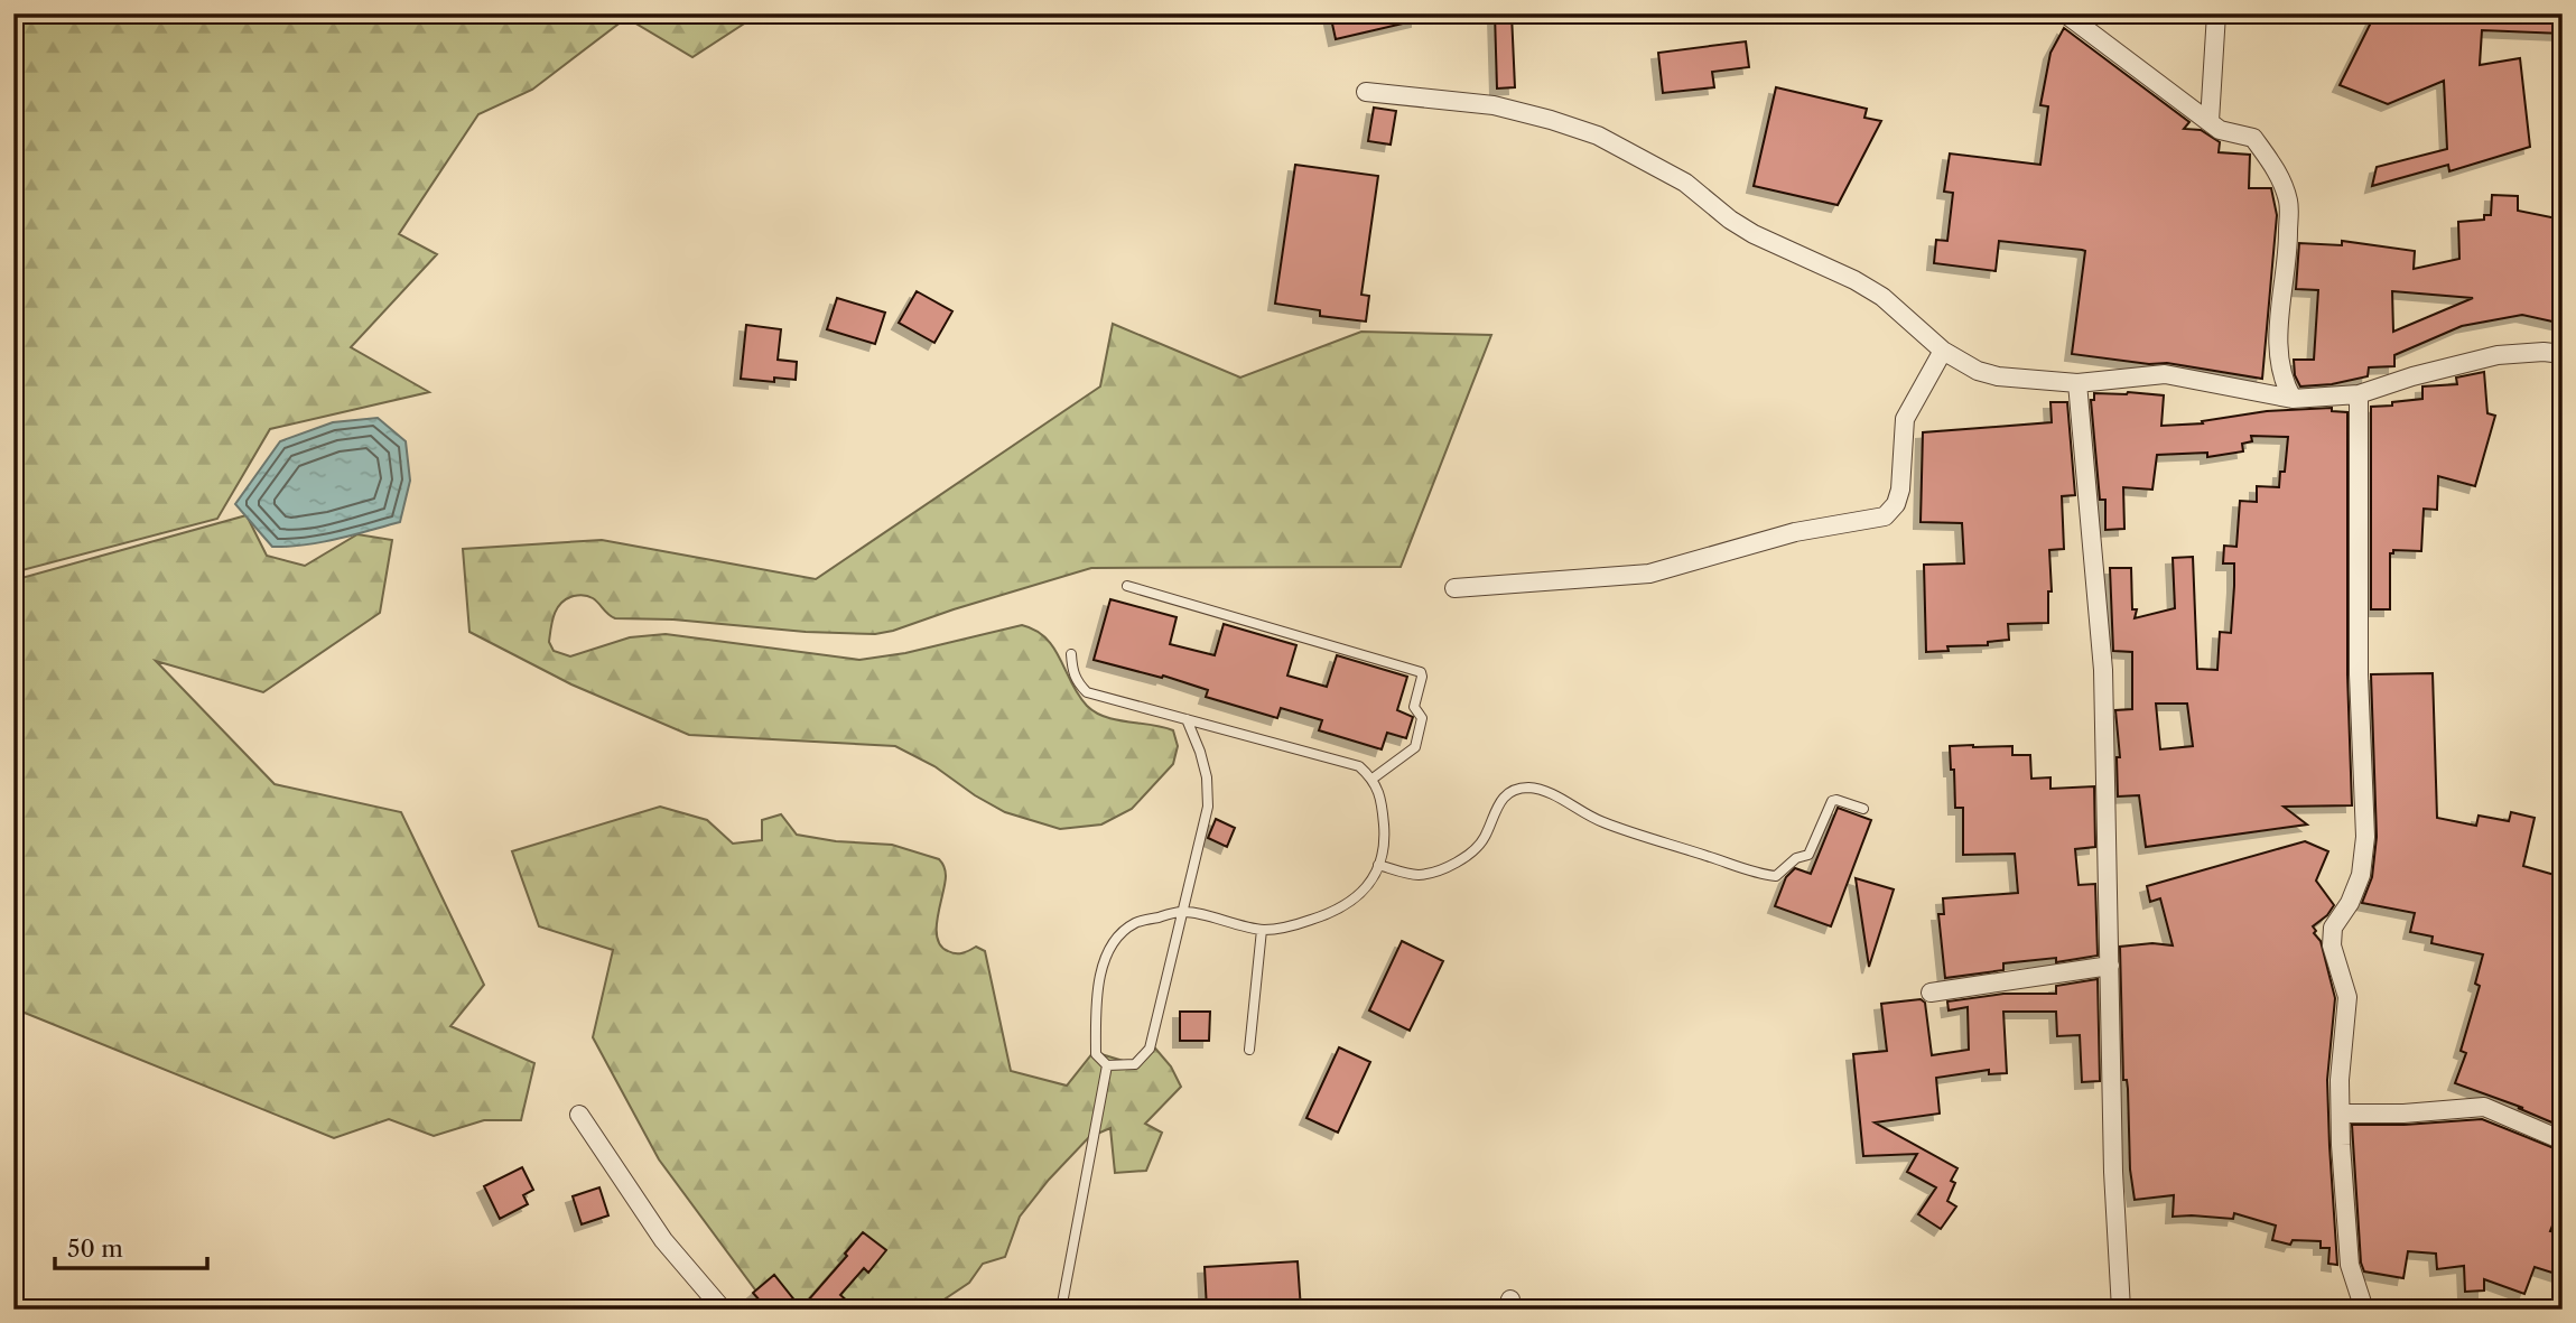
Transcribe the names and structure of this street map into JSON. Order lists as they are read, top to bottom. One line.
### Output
{"scale_bar":"50 m"}
